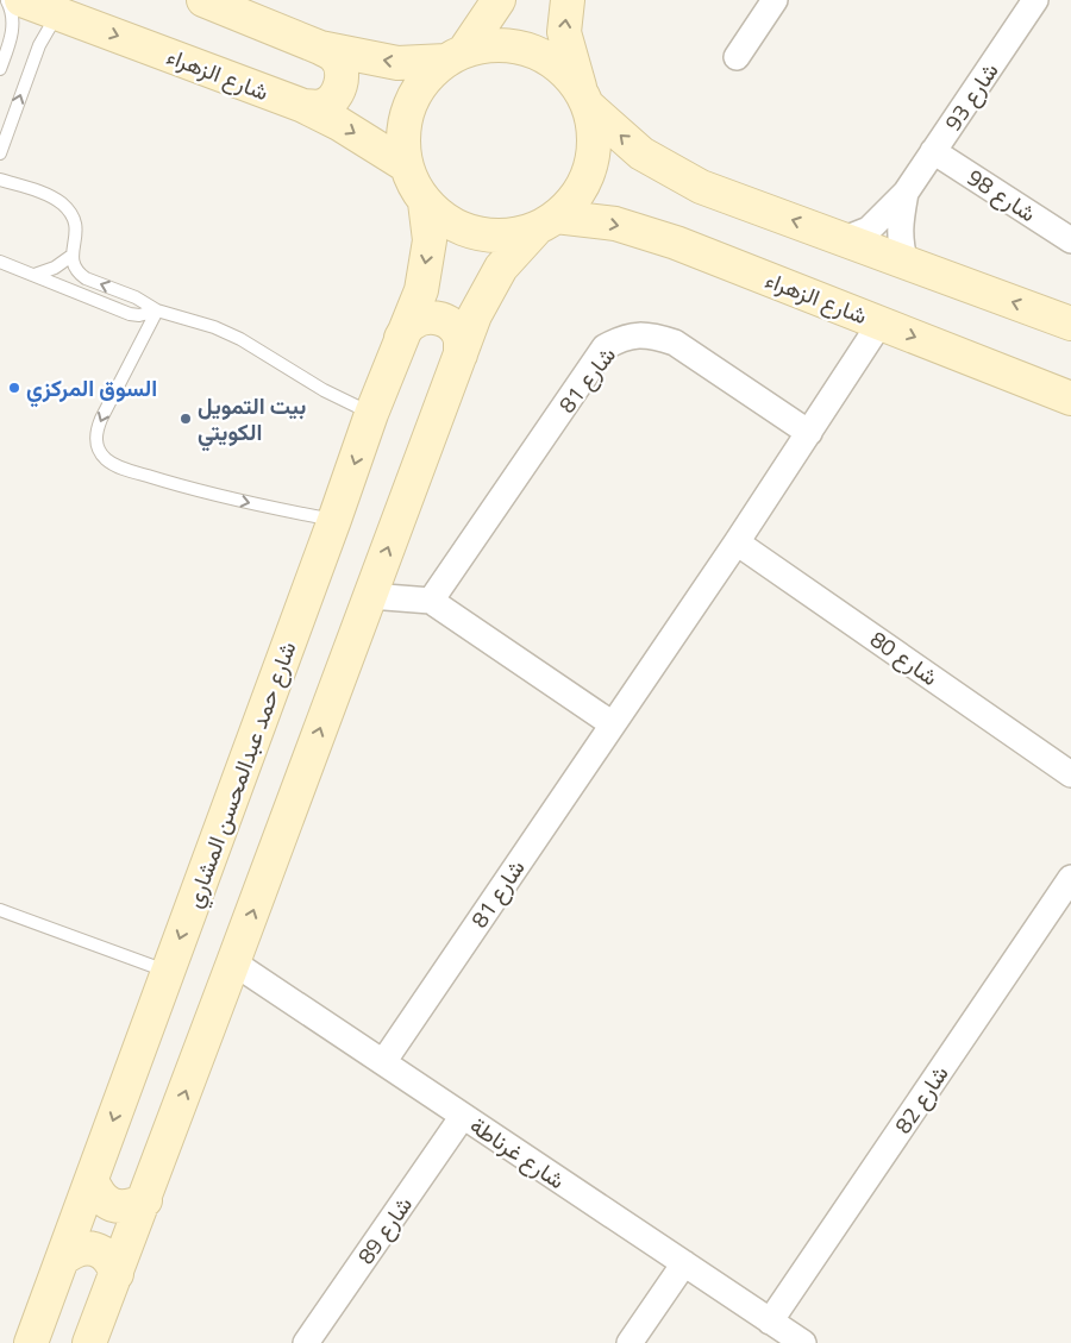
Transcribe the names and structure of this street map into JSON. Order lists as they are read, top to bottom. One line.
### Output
{"streets":{"street":["شارع الزهراء","شارع 93","شارع 98","شارع 81","شارع 80","شارع حمد عبدالمحسن المشاري","شارع 82","شارع غرناطة","شارع 89"]},"crossings":[["شارع الزهراء","شارع 81"],["شارع الزهراء","شارع حمد عبدالمحسن المشاري"],["شارع 93","شارع 98"],["شارع 81","شارع 80"],["شارع 81","شارع غرناطة"],["شارع 82","شارع غرناطة"],["شارع غرناطة","شارع 89"]],"places":["السوق المركزي","بيت التمويل الكويتي"]}
